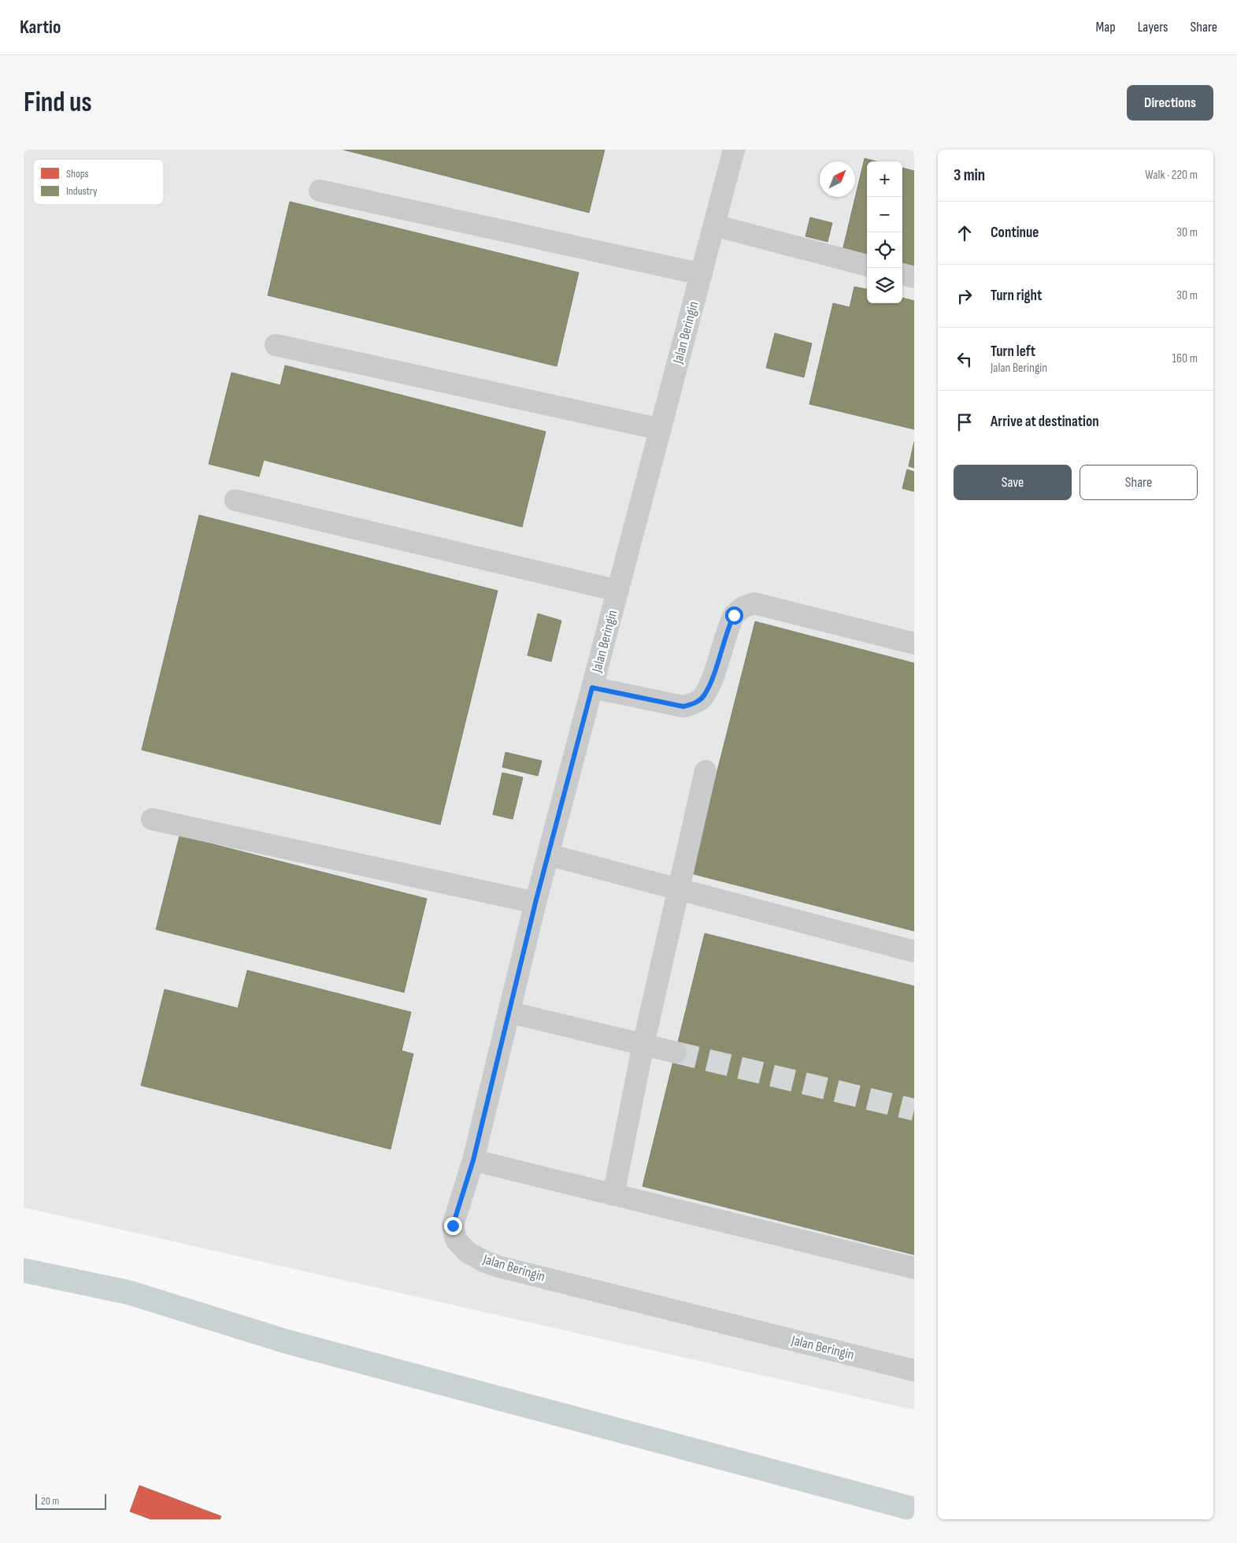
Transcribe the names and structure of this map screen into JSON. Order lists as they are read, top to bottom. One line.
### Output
{"streets":{"street":["Jalan Beringin"]},"legend":["Shops","Industry"],"scale_bar":"20 m","north":"top right","page":{"header":"Kartio","nav":["Map","Layers","Share"],"buttons":["Directions",["Save","Share"]],"title":"Find us","heading":["3 min","Walk · 220 m"],"map_buttons":["+","−"],"list":[["Continue","30 m"],["Turn right","30 m"],["Turn left","Jalan Beringin","160 m"],"Arrive at destination"],"scale":"20 m"}}
